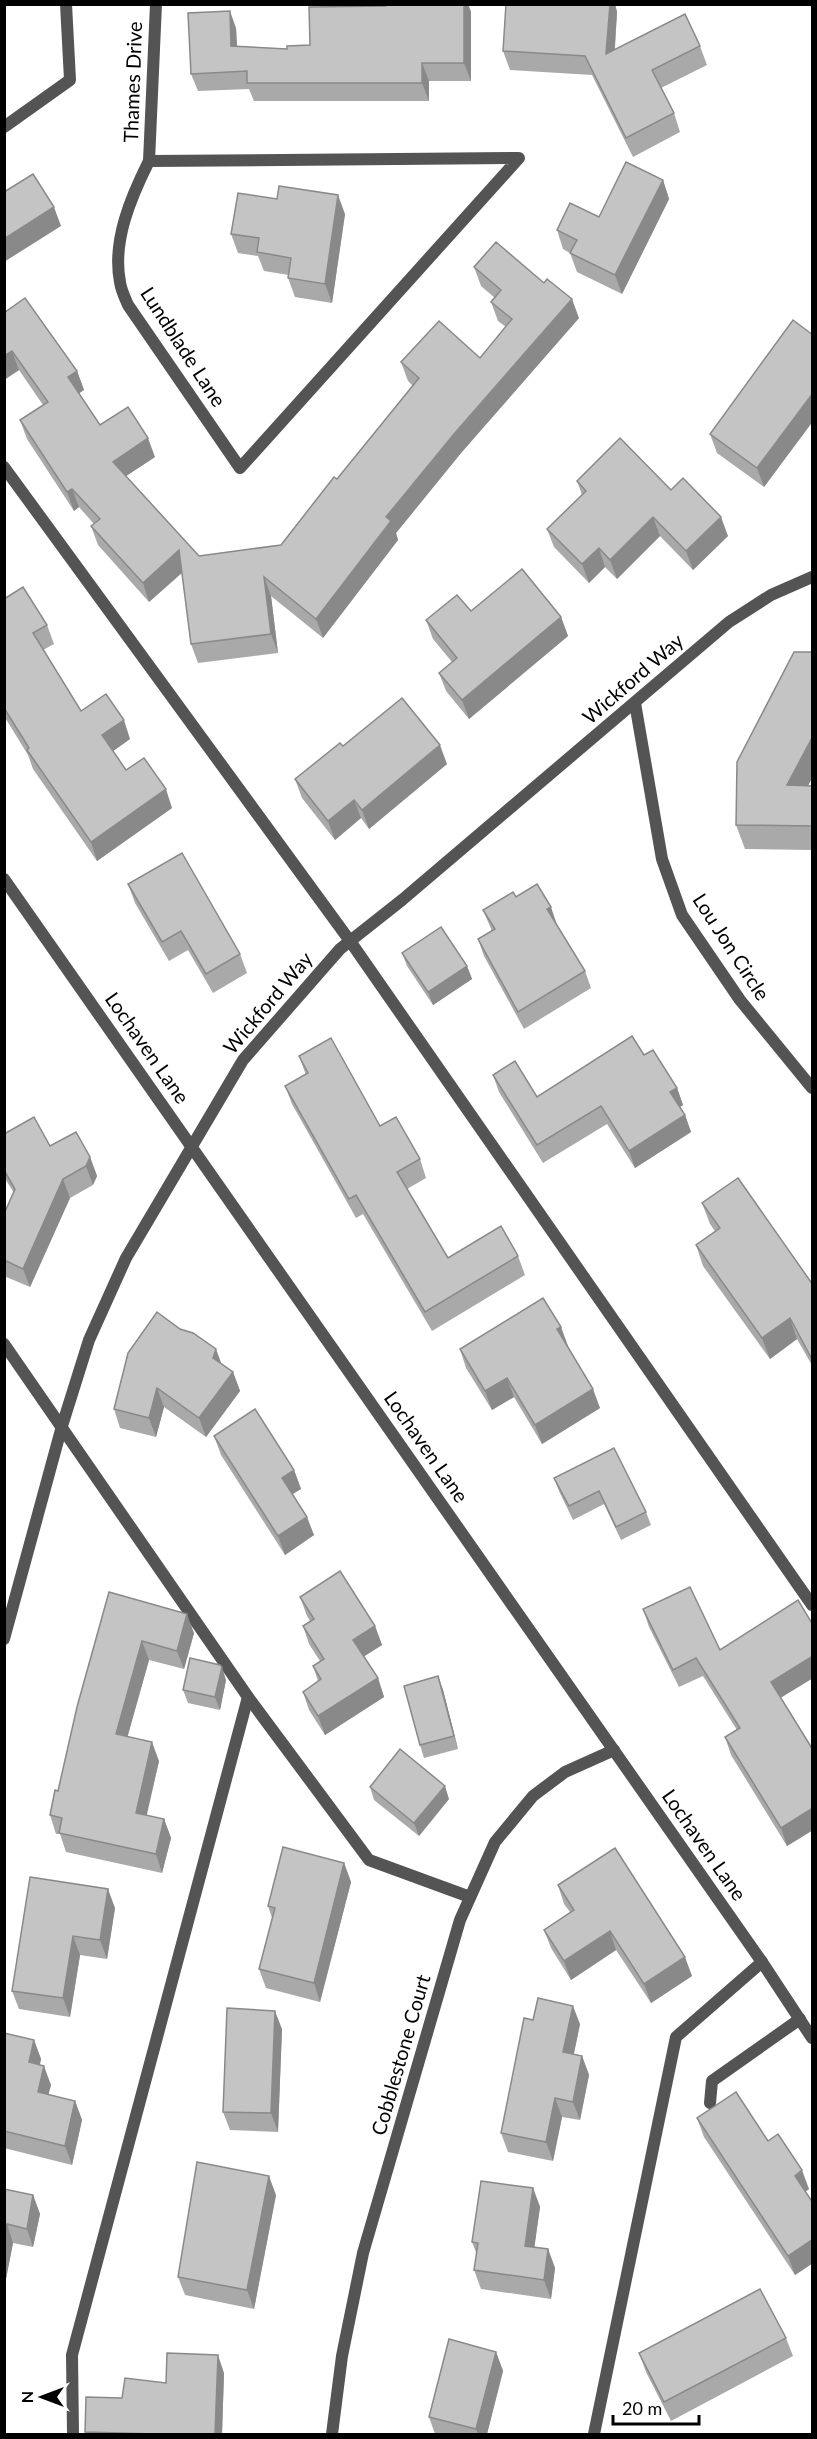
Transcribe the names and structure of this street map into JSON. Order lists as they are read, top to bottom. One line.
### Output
{"streets":{"street":["Thames Drive","Lundblade Lane","Wickford Way","Lou Jon Circle","Lochaven Lane","Cobblestone Court"]},"crossings":[["Thames Drive","Lundblade Lane"],["Wickford Way","Lou Jon Circle"],["Wickford Way","Lochaven Lane"],["Lochaven Lane","Cobblestone Court"]],"scale_bar":"20 m","north":"left"}
